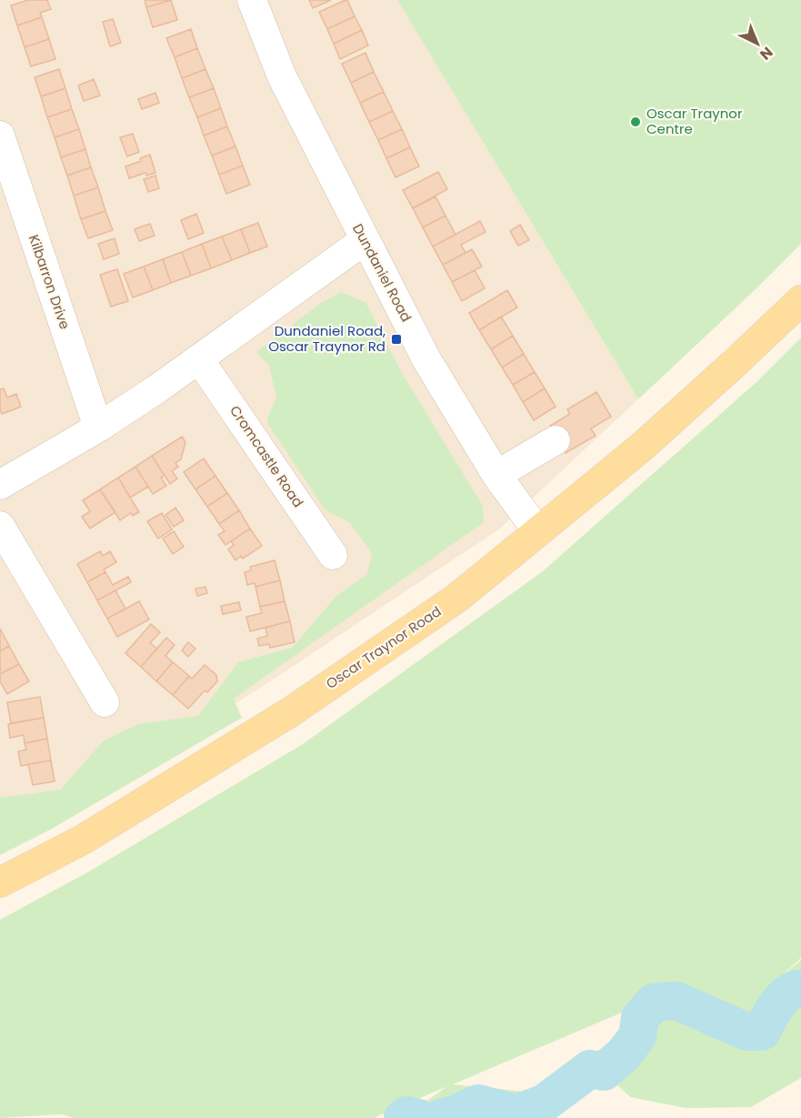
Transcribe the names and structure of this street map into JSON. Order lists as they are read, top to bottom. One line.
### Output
{"streets":{"main road":["Oscar Traynor Road"],"street":["Dundaniel Road","Kilbarron Drive","Cromcastle Road"]},"crossings":[["Dundaniel Road","Oscar Traynor Road"]],"places":{"other":["Oscar Traynor Centre"],"transit":["Dundaniel Road, Oscar Traynor Rd"]},"north":"bottom right"}
